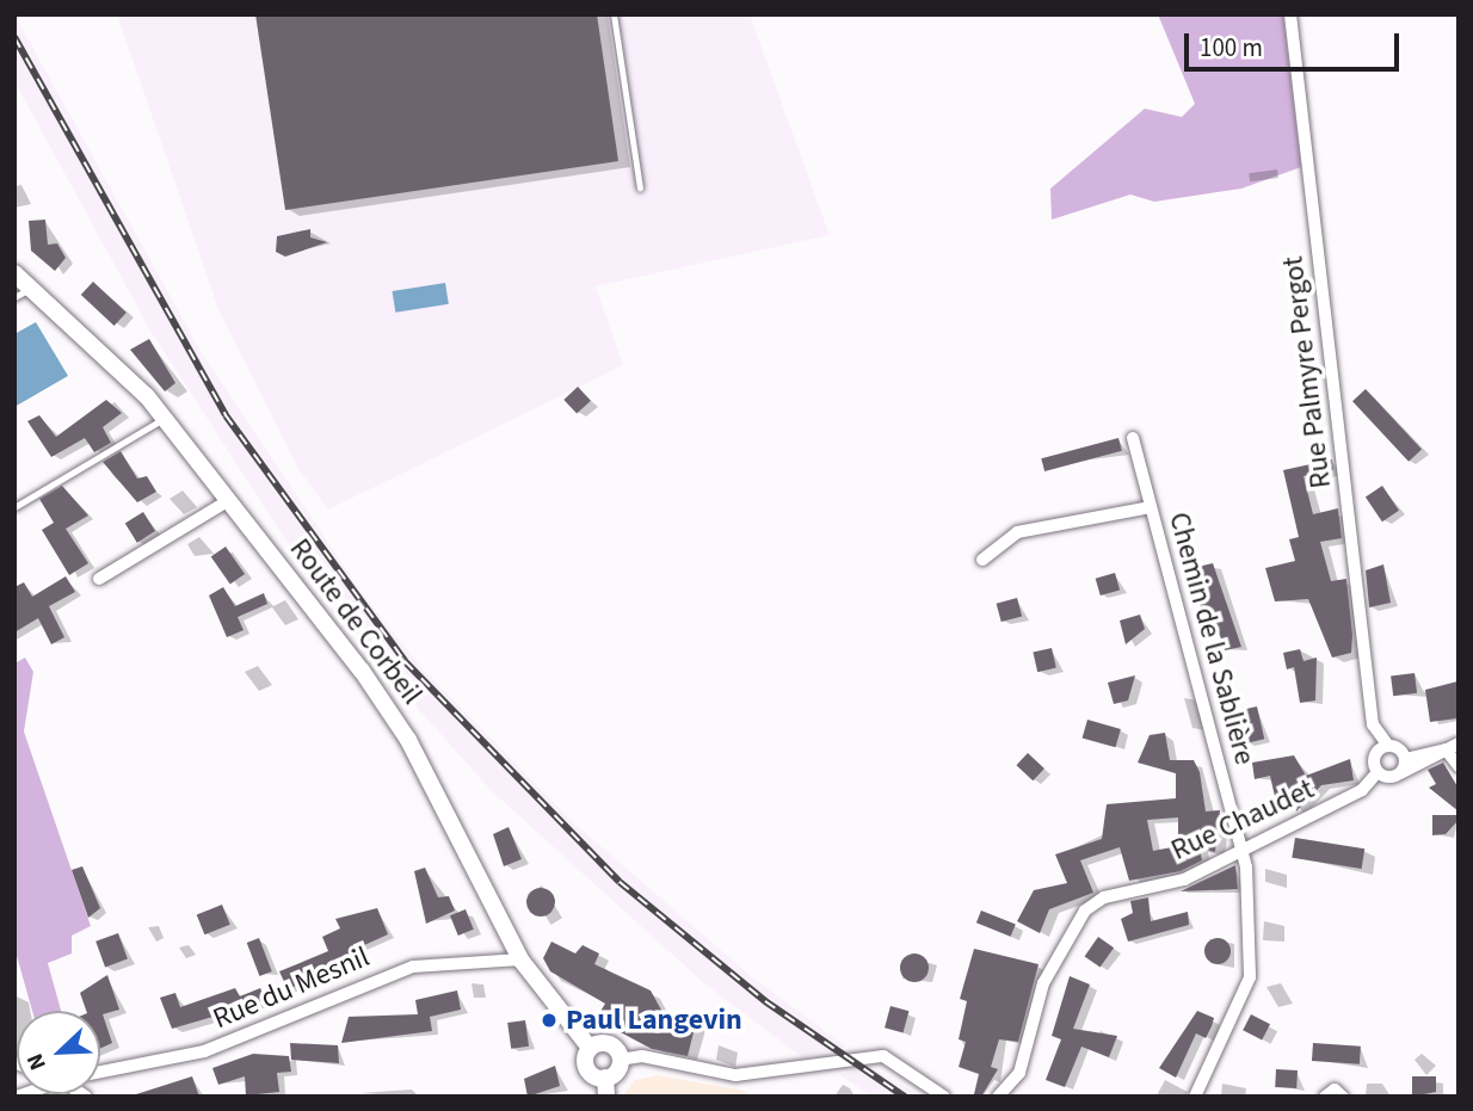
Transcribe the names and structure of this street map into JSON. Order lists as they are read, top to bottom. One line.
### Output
{"streets":{"main road":["Route de Corbeil"],"street":["Rue Palmyre Pergot","Chemin de la Sablière","Rue Chaudet","Rue du Mesnil"]},"crossings":[["Route de Corbeil","Rue du Mesnil"],["Chemin de la Sablière","Rue Chaudet"]],"places":["Paul Langevin"],"scale_bar":"100 m","north":"bottom left"}
